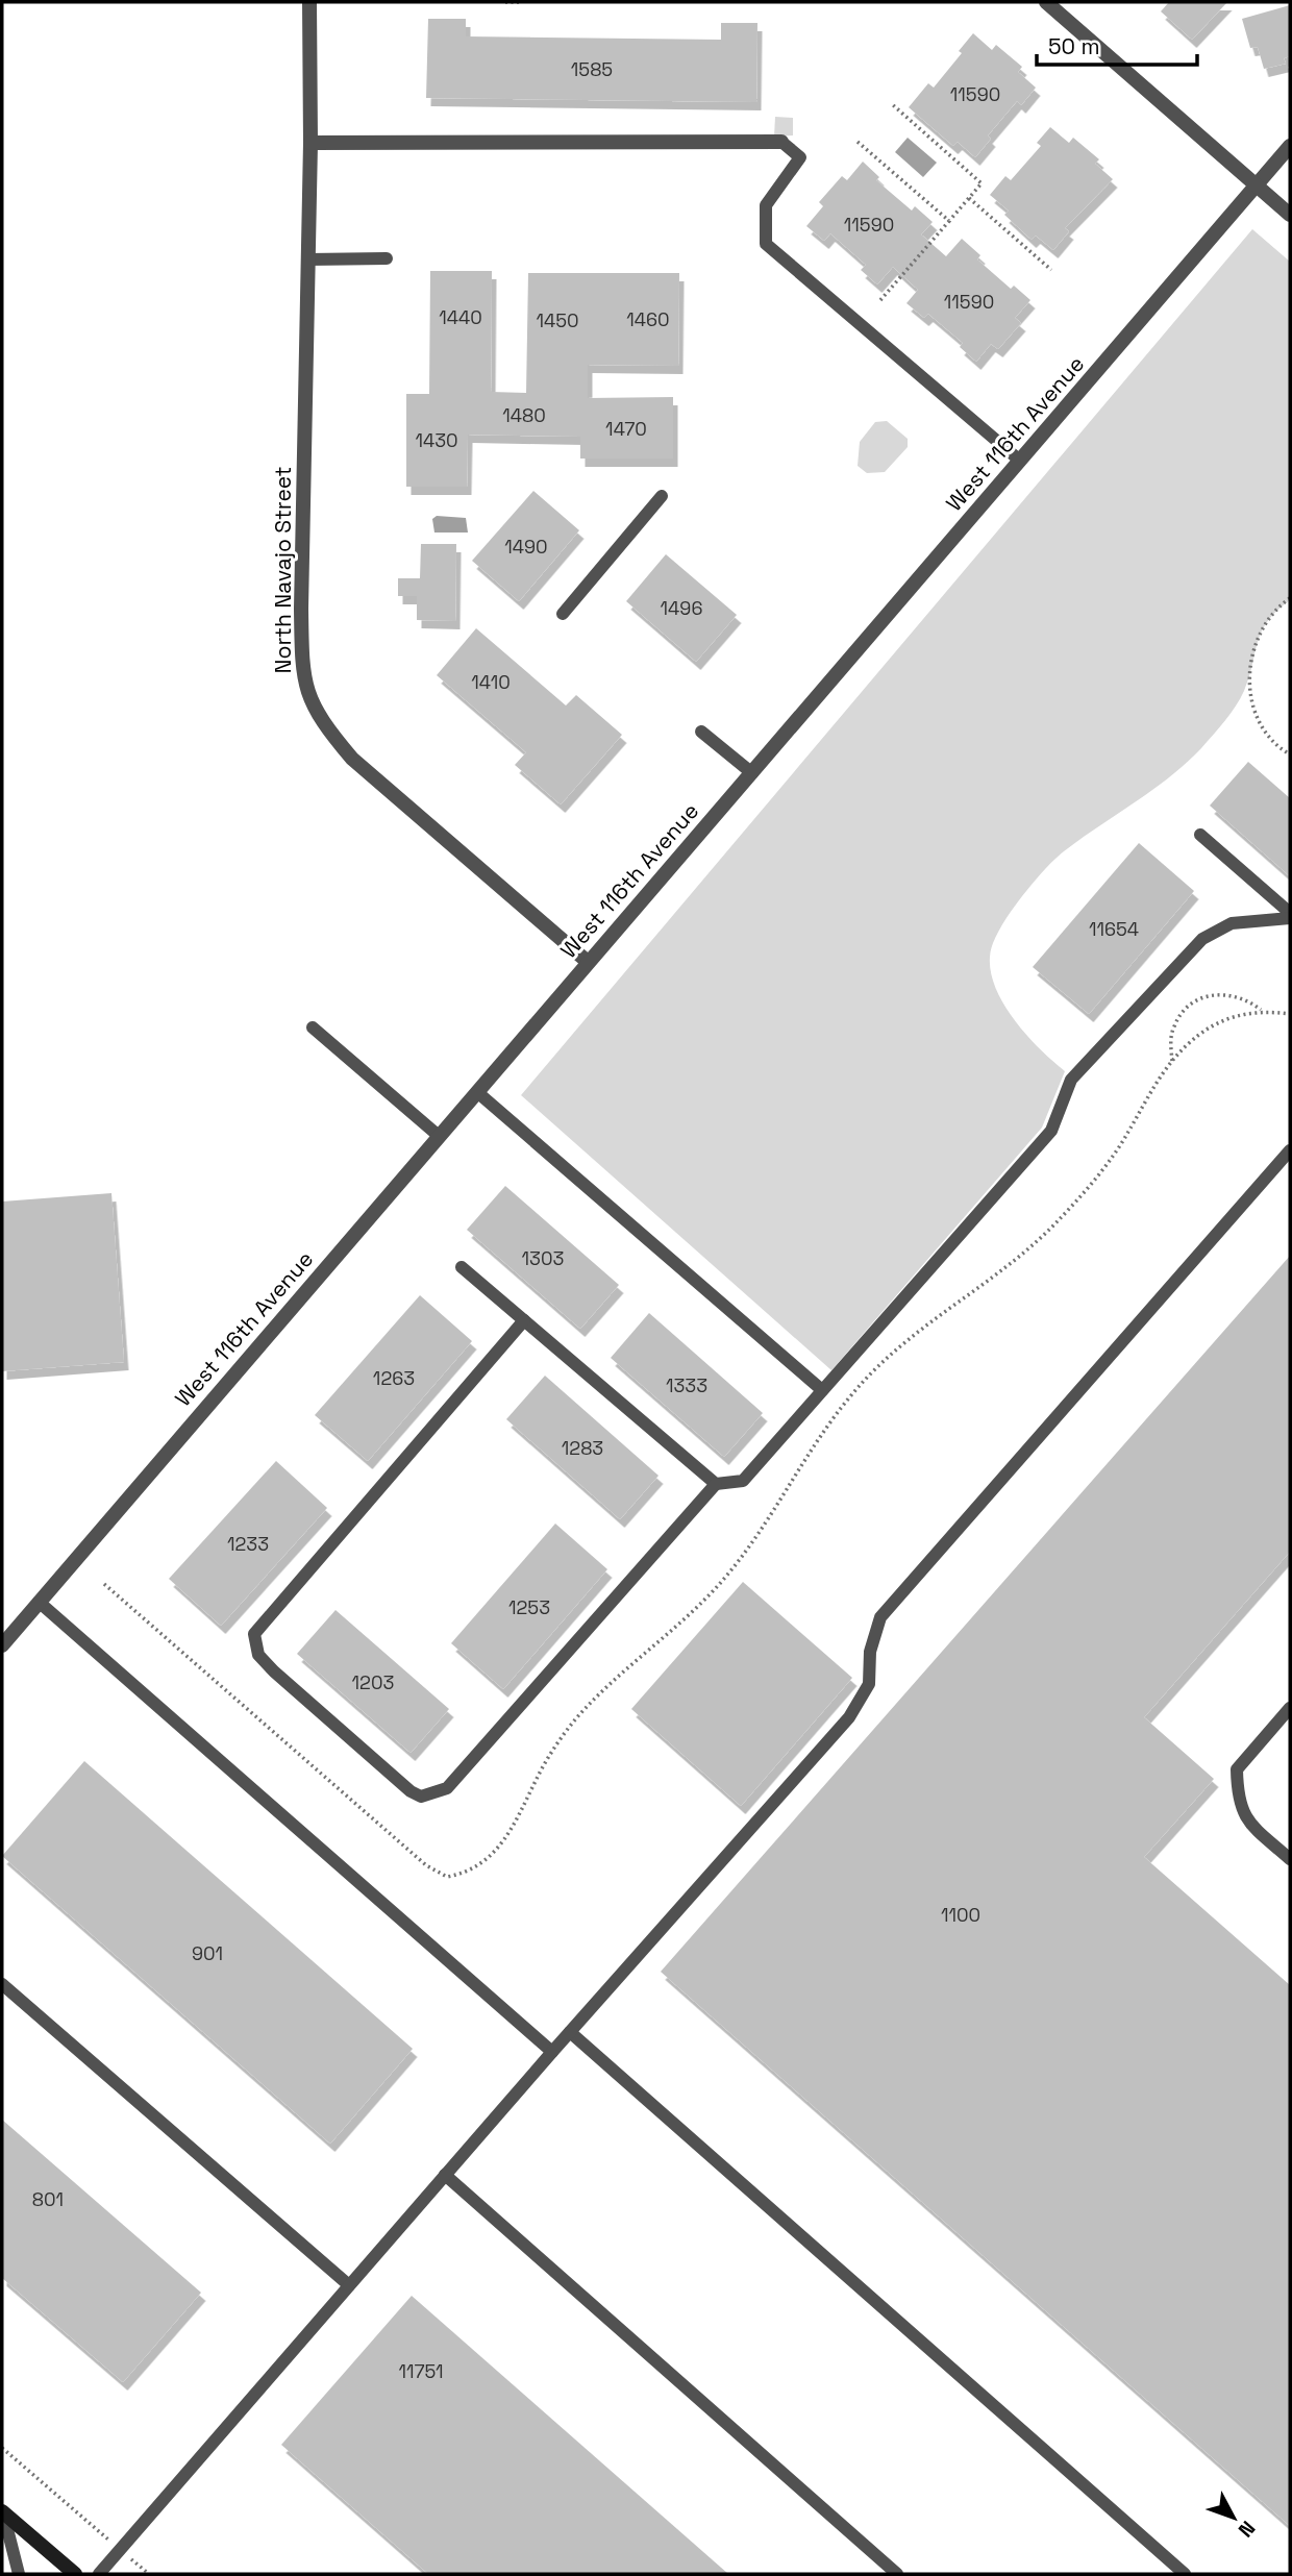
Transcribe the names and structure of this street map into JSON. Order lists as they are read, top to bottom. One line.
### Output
{"streets":{"street":["West 116th Avenue","North Navajo Street"]},"crossings":[["West 116th Avenue","North Navajo Street"]],"house_numbers":["1585","11590","11590","11590","1440","1460","1450","1480","1470","1430","1490","1496","1410","11654","1303","1263","1333","1283","1233","1253","1203","1100","901","801","11751"],"scale_bar":"50 m","north":"bottom right"}
